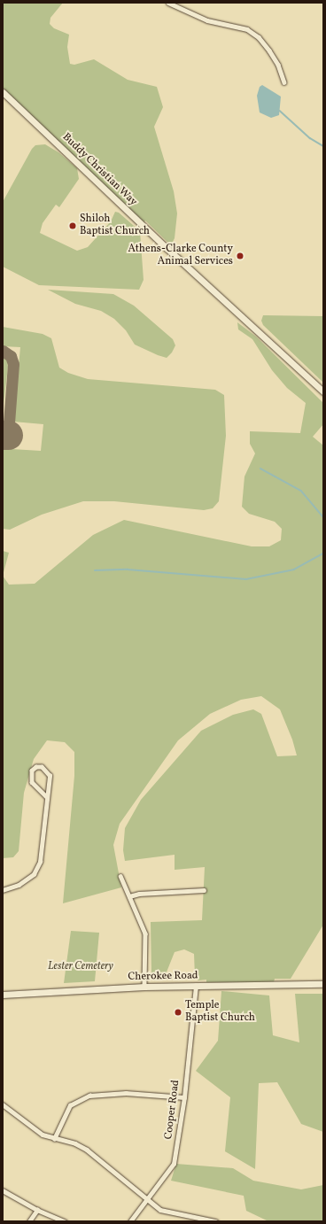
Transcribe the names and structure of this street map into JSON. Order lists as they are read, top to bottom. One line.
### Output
{"streets":{"street":["Buddy Christian Way","Cherokee Road","Cooper Road"]},"crossings":[["Cherokee Road","Cooper Road"]],"parks":["Lester Cemetery"],"places":["Shiloh Baptist Church","Athens-Clarke County Animal Services","Temple Baptist Church"]}
